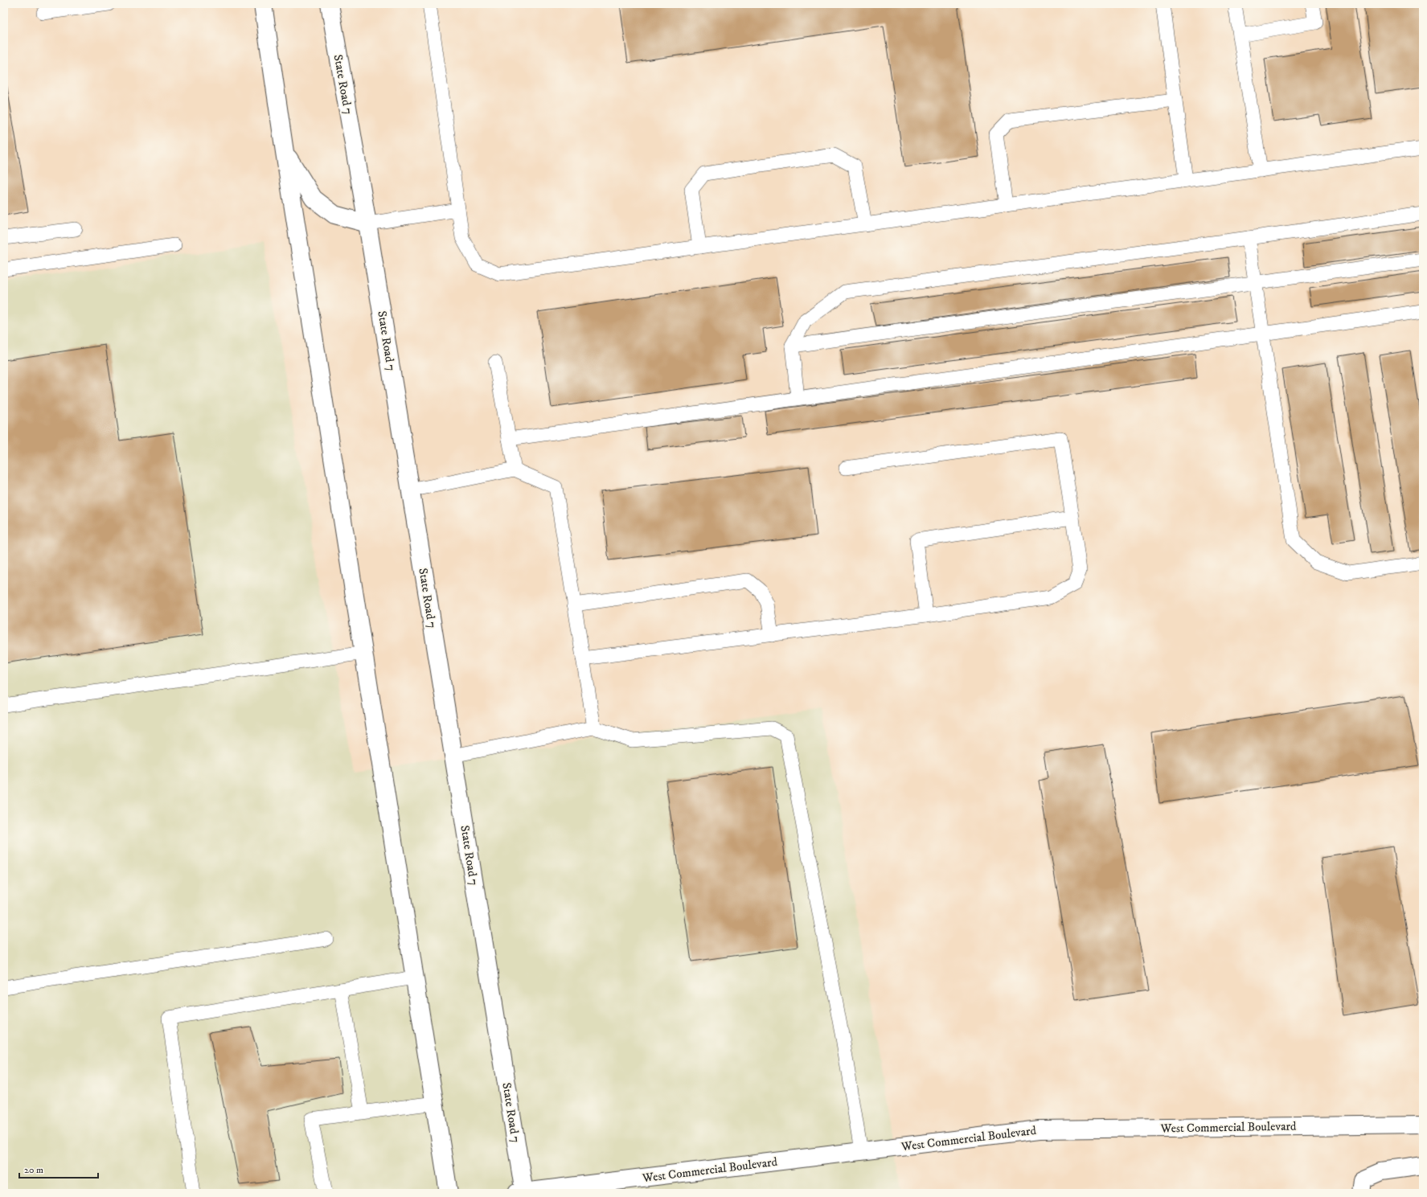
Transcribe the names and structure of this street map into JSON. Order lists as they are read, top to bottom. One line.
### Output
{"streets":{"main road":["State Road 7","West Commercial Boulevard"]},"crossings":[["State Road 7","West Commercial Boulevard"]],"scale_bar":"20 m"}
